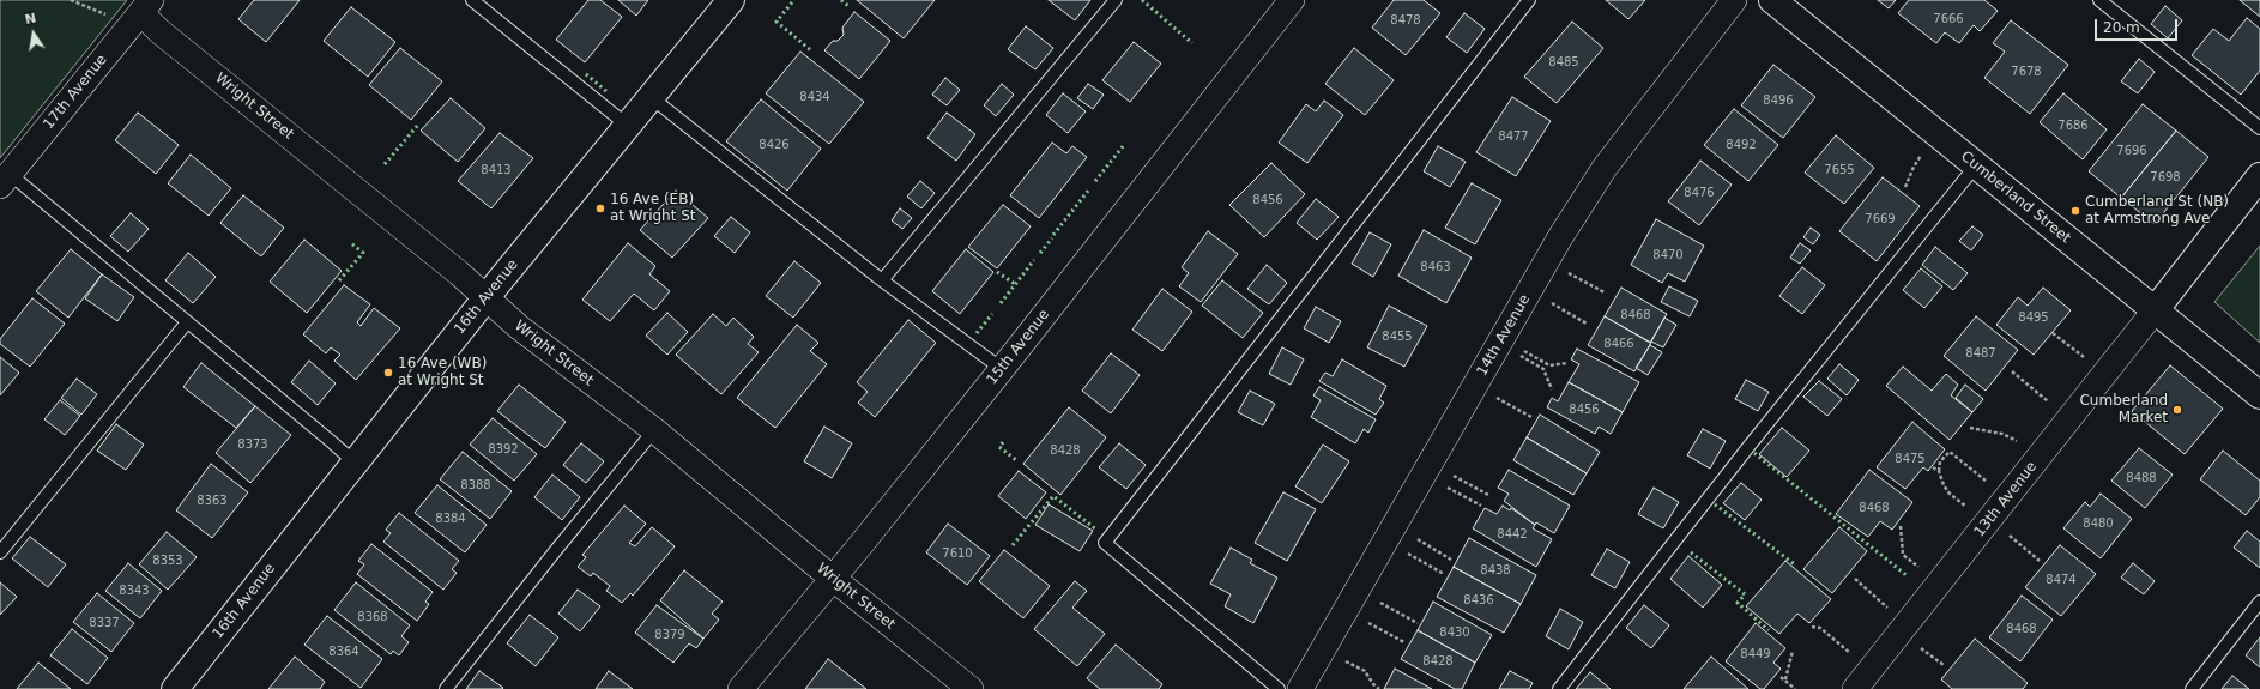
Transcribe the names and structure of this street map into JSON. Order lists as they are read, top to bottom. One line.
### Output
{"streets":{"street":["17th Avenue","Wright Street","Cumberland Street","16th Avenue","14th Avenue","15th Avenue","13th Avenue"]},"crossings":[["17th Avenue","Wright Street"],["Wright Street","16th Avenue"],["Wright Street","15th Avenue"],["Cumberland Street","13th Avenue"]],"places":["16 Ave (EB) at Wright St","Cumberland St (NB) at Armstrong Ave","16 Ave (WB) at Wright St","Cumberland Market"],"house_numbers":["7666","8478","8485","7678","8434","8496","7686","8477","8426","8492","7696","8413","7655","7698","8476","8456","7669","8470","8463","8468","8495","8455","8466","8487","8456","8373","8392","8428","8475","8488","8388","8363","8468","8384","8480","8442","7610","8353","8438","8474","8343","8436","8368","8337","8468","8430","8379","8364","8449","8428"],"scale_bar":"20 m","north":"top"}
